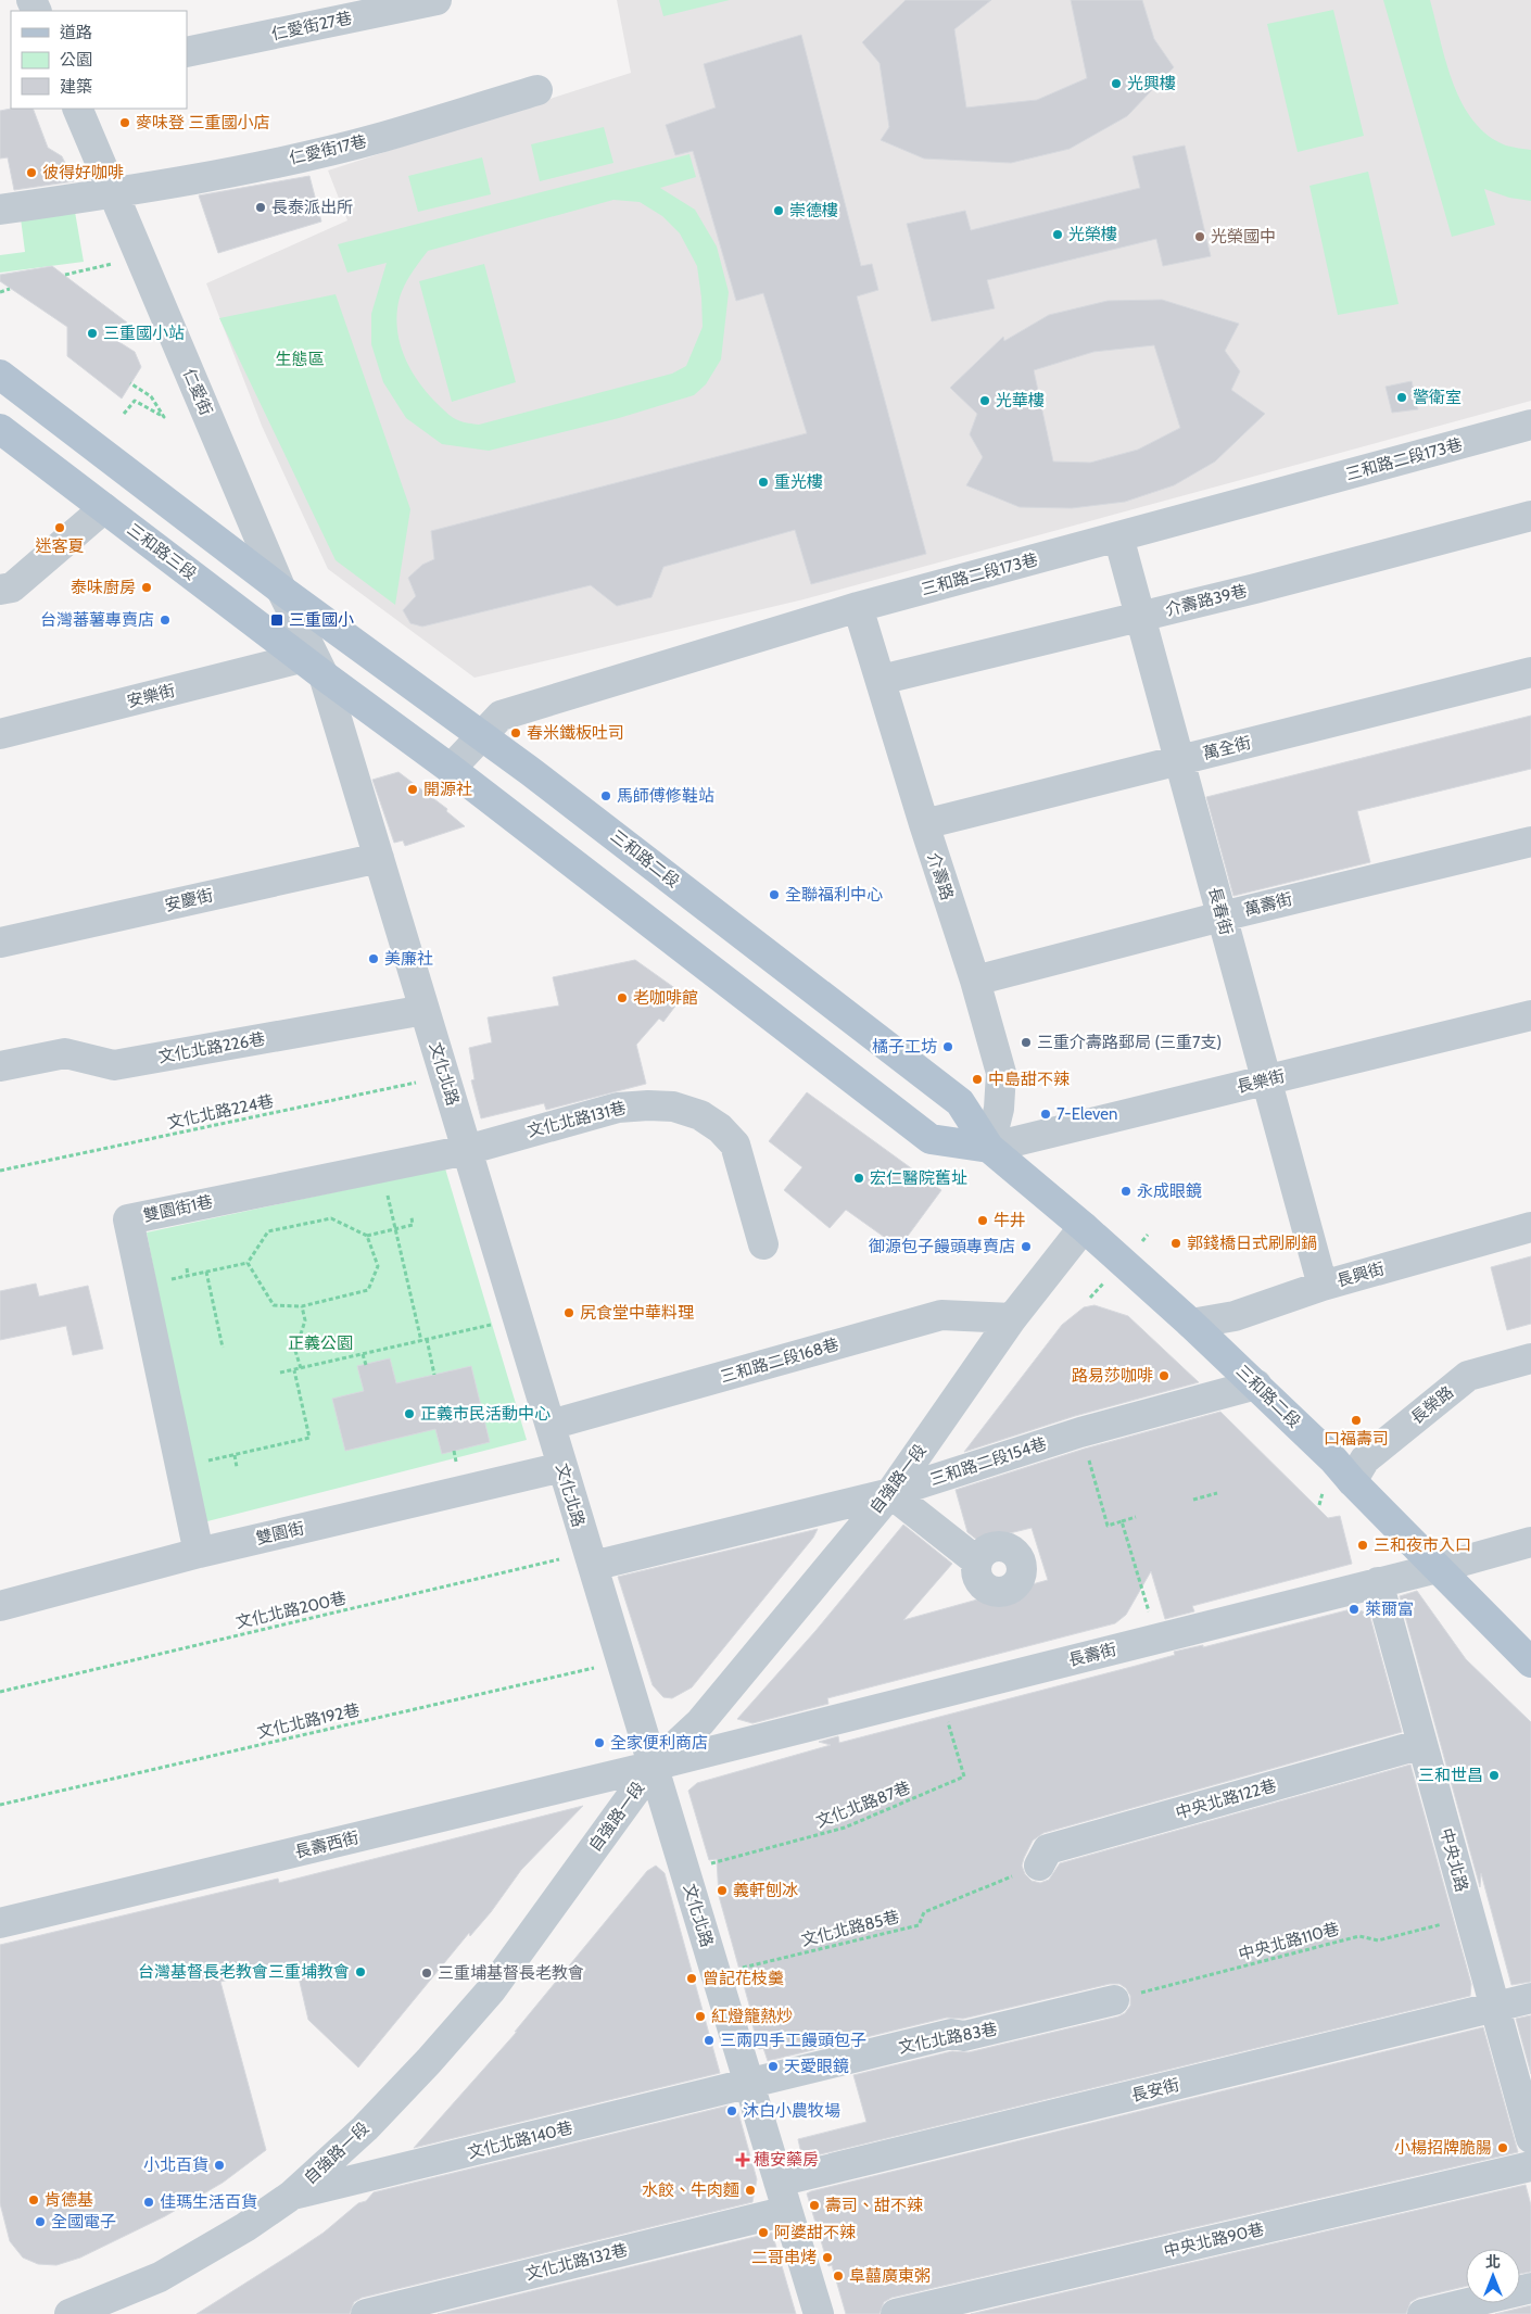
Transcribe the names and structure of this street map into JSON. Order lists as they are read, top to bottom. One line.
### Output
{"streets":{"main road":["三和路三段","三和路二段"],"street":["仁愛街27巷","仁愛街17巷","仁愛街","三和路二段173巷","介壽路39巷","安樂街","萬全街","介壽路","安慶街","萬壽街","長春街","文化北路226巷","文化北路","長樂街","文化北路131巷","雙園街1巷","長興街","三和路二段168巷","長榮路","三和路二段154巷","自強路一段","雙園街","長壽街","中央北路122巷","長壽西街","中央北路","文化北路83巷","長安街","文化北路140巷","中央北路90巷","文化北路132巷"],"path":["文化北路224巷","文化北路200巷","文化北路192巷","文化北路87巷","文化北路85巷","中央北路110巷"]},"crossings":[["仁愛街17巷","仁愛街"],["仁愛街","三和路三段"],["仁愛街","安樂街"],["仁愛街","三和路二段"],["仁愛街","文化北路"],["三和路二段173巷","三和路二段"],["三和路二段173巷","介壽路"],["三和路二段173巷","長春街"],["三和路三段","安樂街"],["三和路三段","文化北路"],["介壽路39巷","介壽路"],["介壽路39巷","長春街"],["安樂街","文化北路"],["萬全街","介壽路"],["萬全街","長春街"],["三和路二段","介壽路"],["三和路二段","長樂街"],["三和路二段","長興街"],["三和路二段","長榮路"],["三和路二段","三和路二段154巷"],["三和路二段","自強路一段"],["三和路二段","長壽街"],["介壽路","萬壽街"],["介壽路","長樂街"],["安慶街","文化北路"],["萬壽街","長春街"],["長春街","長樂街"],["長春街","長興街"],["文化北路226巷","文化北路"],["文化北路","文化北路224巷"],["文化北路","文化北路131巷"],["文化北路","雙園街1巷"],["文化北路","三和路二段168巷"],["文化北路","三和路二段154巷"],["文化北路","自強路一段"],["文化北路","雙園街"],["文化北路","文化北路200巷"],["文化北路","長壽街"],["文化北路","文化北路192巷"],["文化北路","文化北路87巷"],["文化北路","長壽西街"],["文化北路","文化北路85巷"],["文化北路","文化北路83巷"],["文化北路","長安街"],["文化北路","文化北路140巷"],["文化北路","文化北路132巷"],["文化北路131巷","雙園街1巷"],["雙園街1巷","雙園街"],["三和路二段168巷","自強路一段"],["三和路二段154巷","自強路一段"],["三和路二段154巷","文化北路200巷"],["自強路一段","長壽街"],["自強路一段","長壽西街"],["自強路一段","文化北路140巷"],["長壽街","文化北路87巷"],["長壽街","長壽西街"],["長壽街","中央北路"],["中央北路122巷","中央北路"],["中央北路122巷","文化北路85巷"],["中央北路","中央北路110巷"],["中央北路","長安街"],["中央北路110巷","文化北路83巷"],["文化北路83巷","文化北路140巷"]],"parks":["生態區","正義公園"],"places":{"other":["光興樓","麥味登 三重國小店","彼得好咖啡","長泰派出所","崇德樓","光榮樓","光榮國中","三重國小站","警衛室","光華樓","重光樓","迷客夏","泰味廚房","台灣蕃薯專賣店","春米鐵板吐司","開源社","馬師傅修鞋站","全聯福利中心","美廉社","老咖啡館","三重介壽路郵局 (三重7支)","橘子工坊","中島甜不辣","7-Eleven","宏仁醫院舊址","永成眼鏡","牛井","郭錢橋日式刷刷鍋","御源包子饅頭專賣店","尻食堂中華料理","路易莎咖啡","正義市民活動中心","口福壽司","三和夜市入口","萊爾富","全家便利商店","三和世昌","義軒刨冰","台灣基督長老教會三重埔教會","三重埔基督長老教會","曾記花枝羹","紅燈籠熱炒","三兩四手工饅頭包子","天愛眼鏡","沐白小農牧場","小楊招牌脆腸","小北百貨","水餃、牛肉麵","肯德基","佳瑪生活百貨","壽司、甜不辣","全國電子","阿婆甜不辣","二哥串烤","阜囍廣東粥"],"transit":["三重國小"],"health":["穗安藥房"]},"legend":["道路","公園","建築"],"north":"top"}
